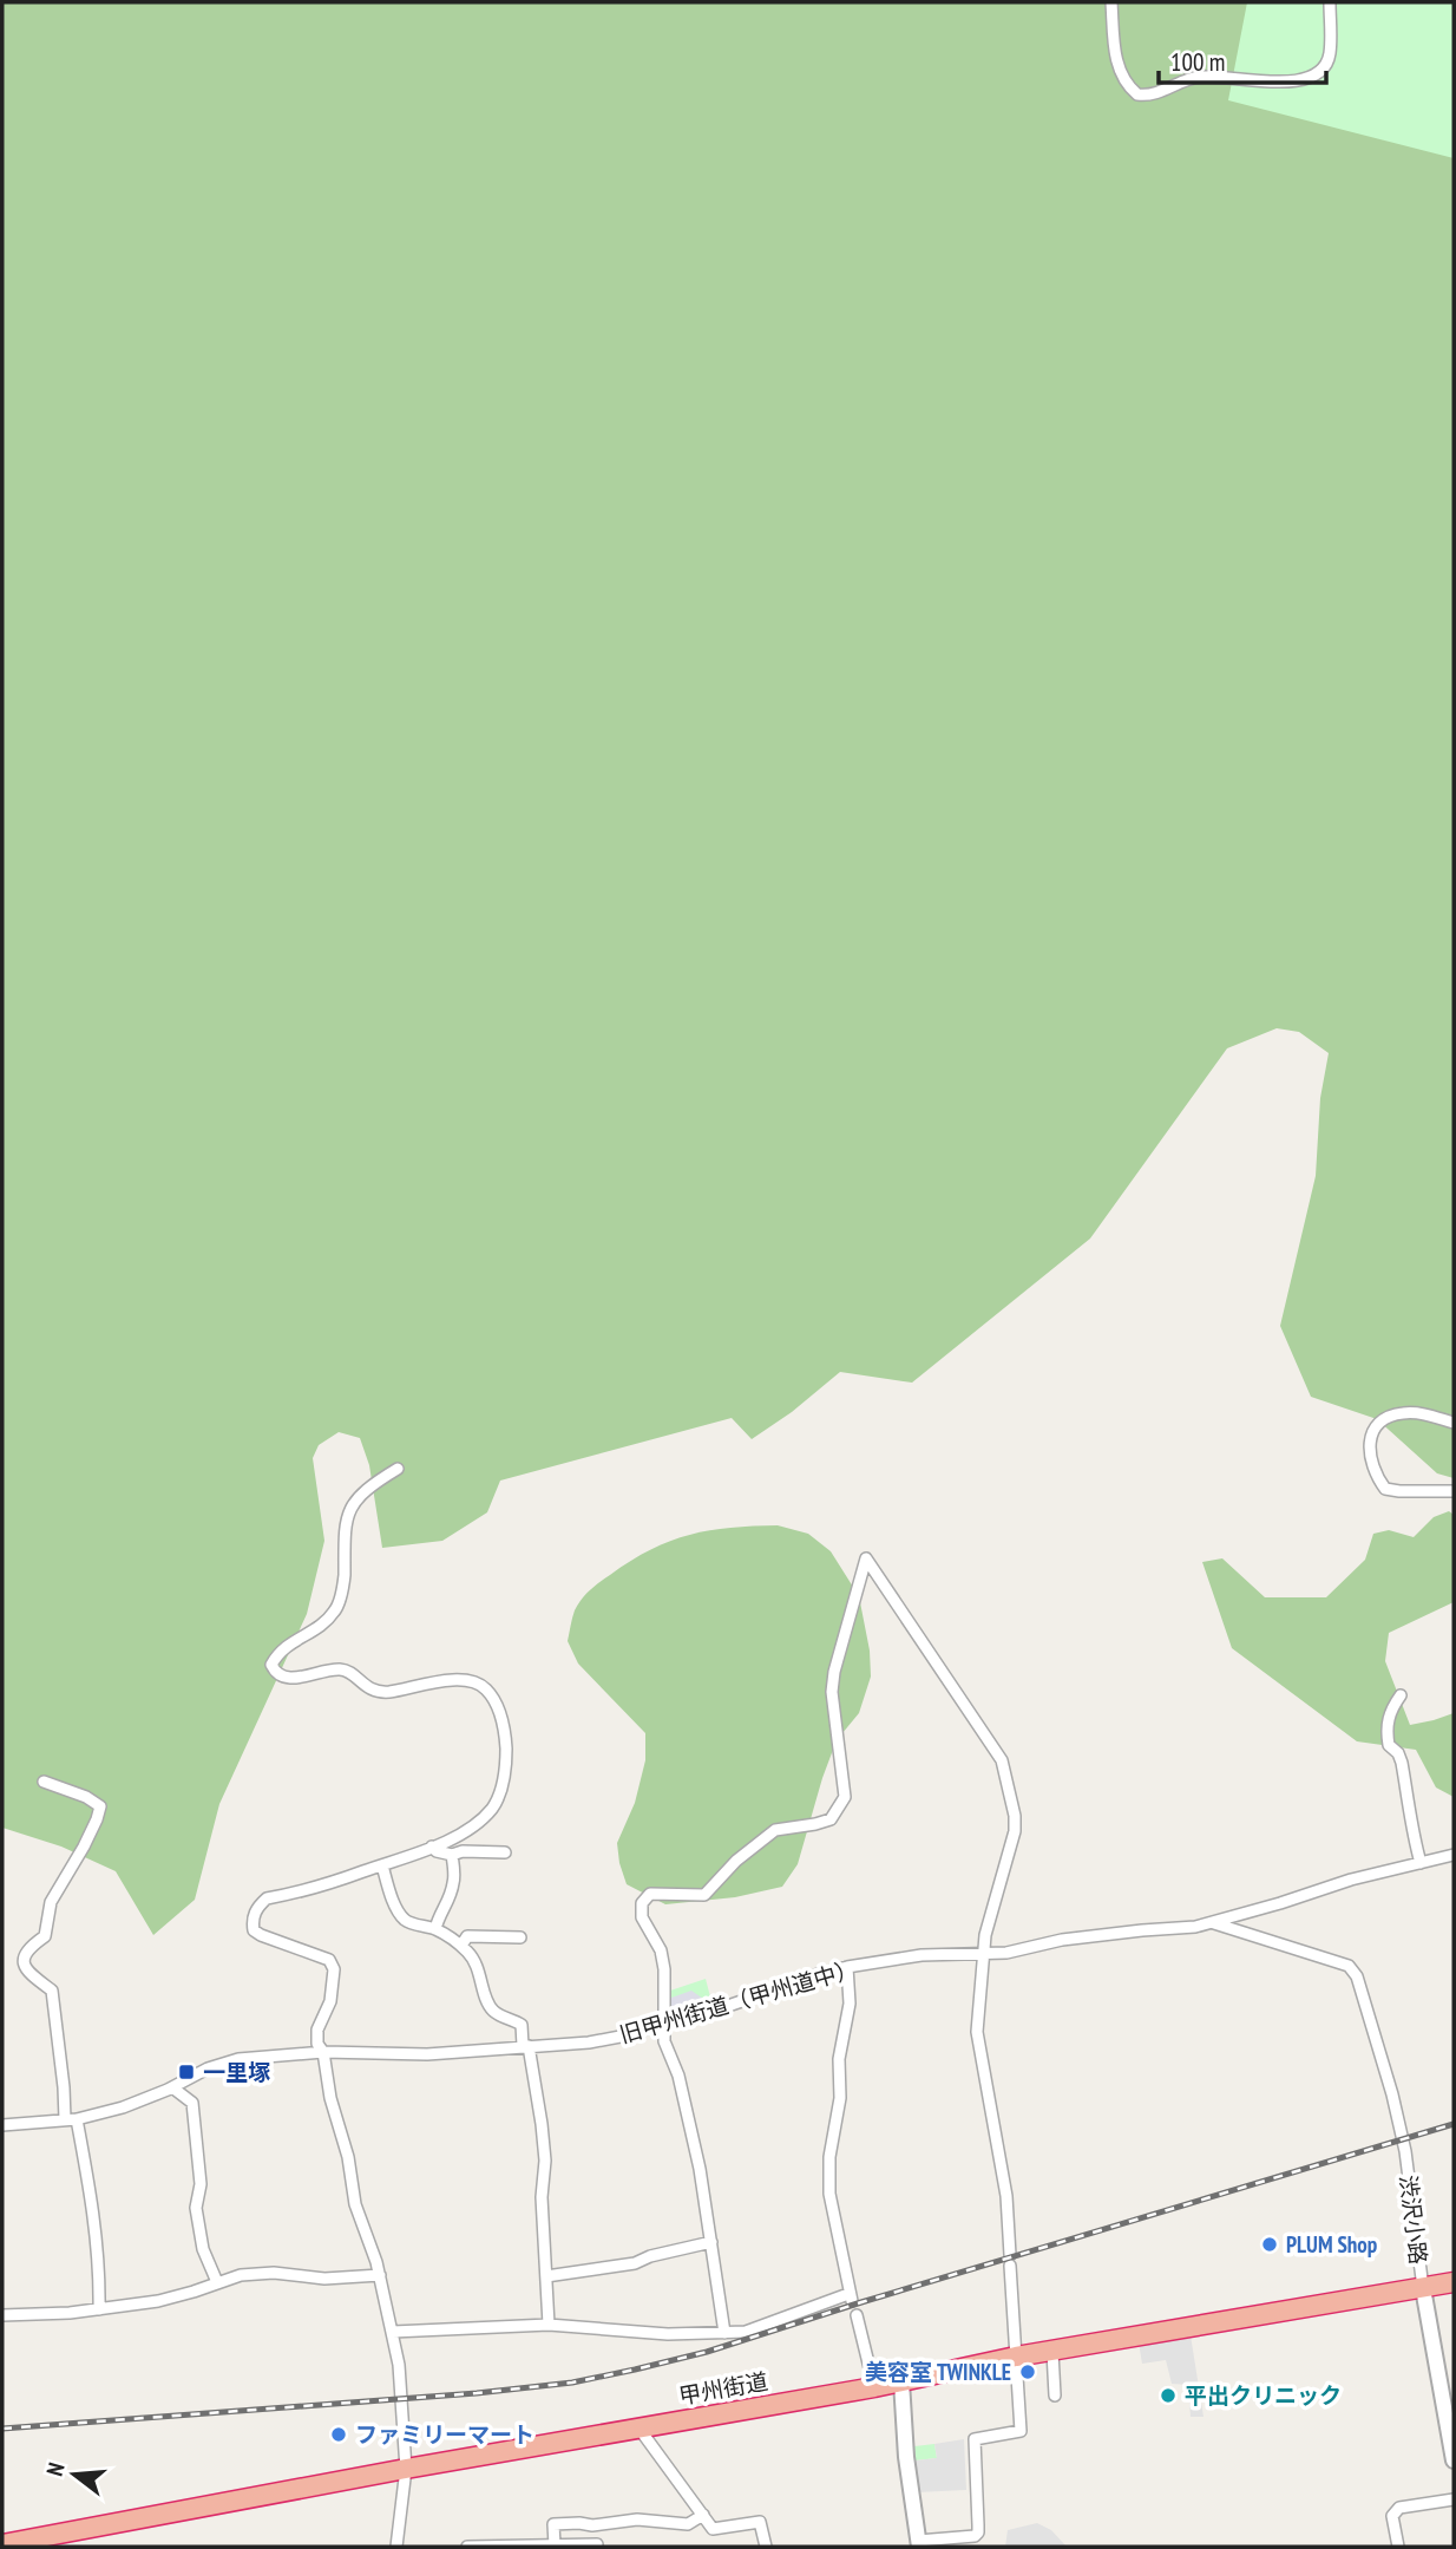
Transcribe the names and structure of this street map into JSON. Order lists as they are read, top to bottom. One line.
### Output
{"streets":{"highway":["甲州街道"],"street":["旧甲州街道（甲州道中）","渋沢小路"]},"crossings":[["旧甲州街道（甲州道中）","渋沢小路"],["渋沢小路","甲州街道"]],"places":{"transit":["一里塚"],"other":["PLUM Shop","美容室 TWINKLE","平出クリニック","ファミリーマート"]},"scale_bar":"100 m","north":"left"}
